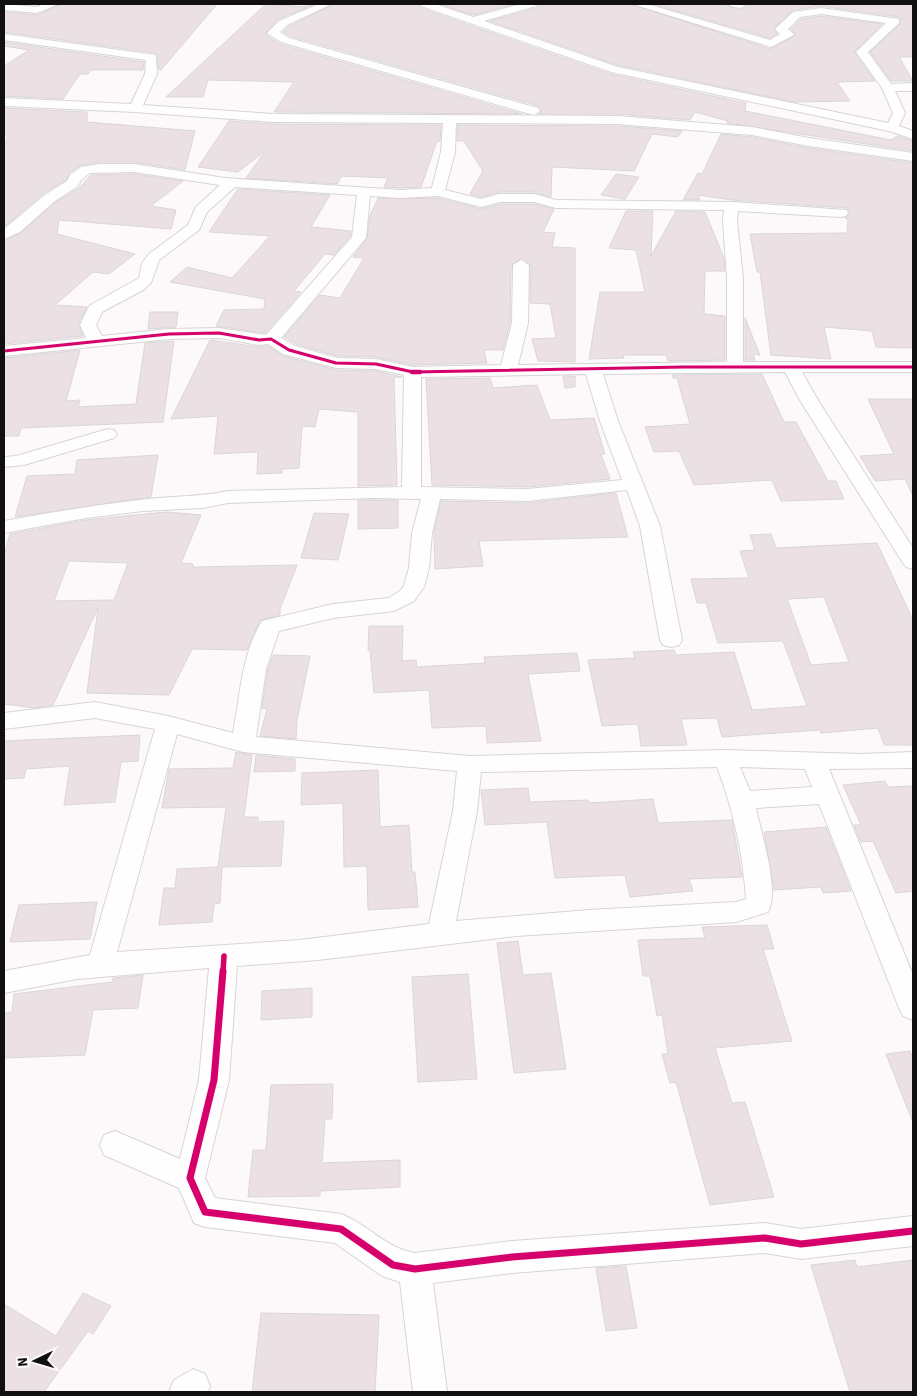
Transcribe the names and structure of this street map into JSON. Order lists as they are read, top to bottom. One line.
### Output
{"north":"left"}
